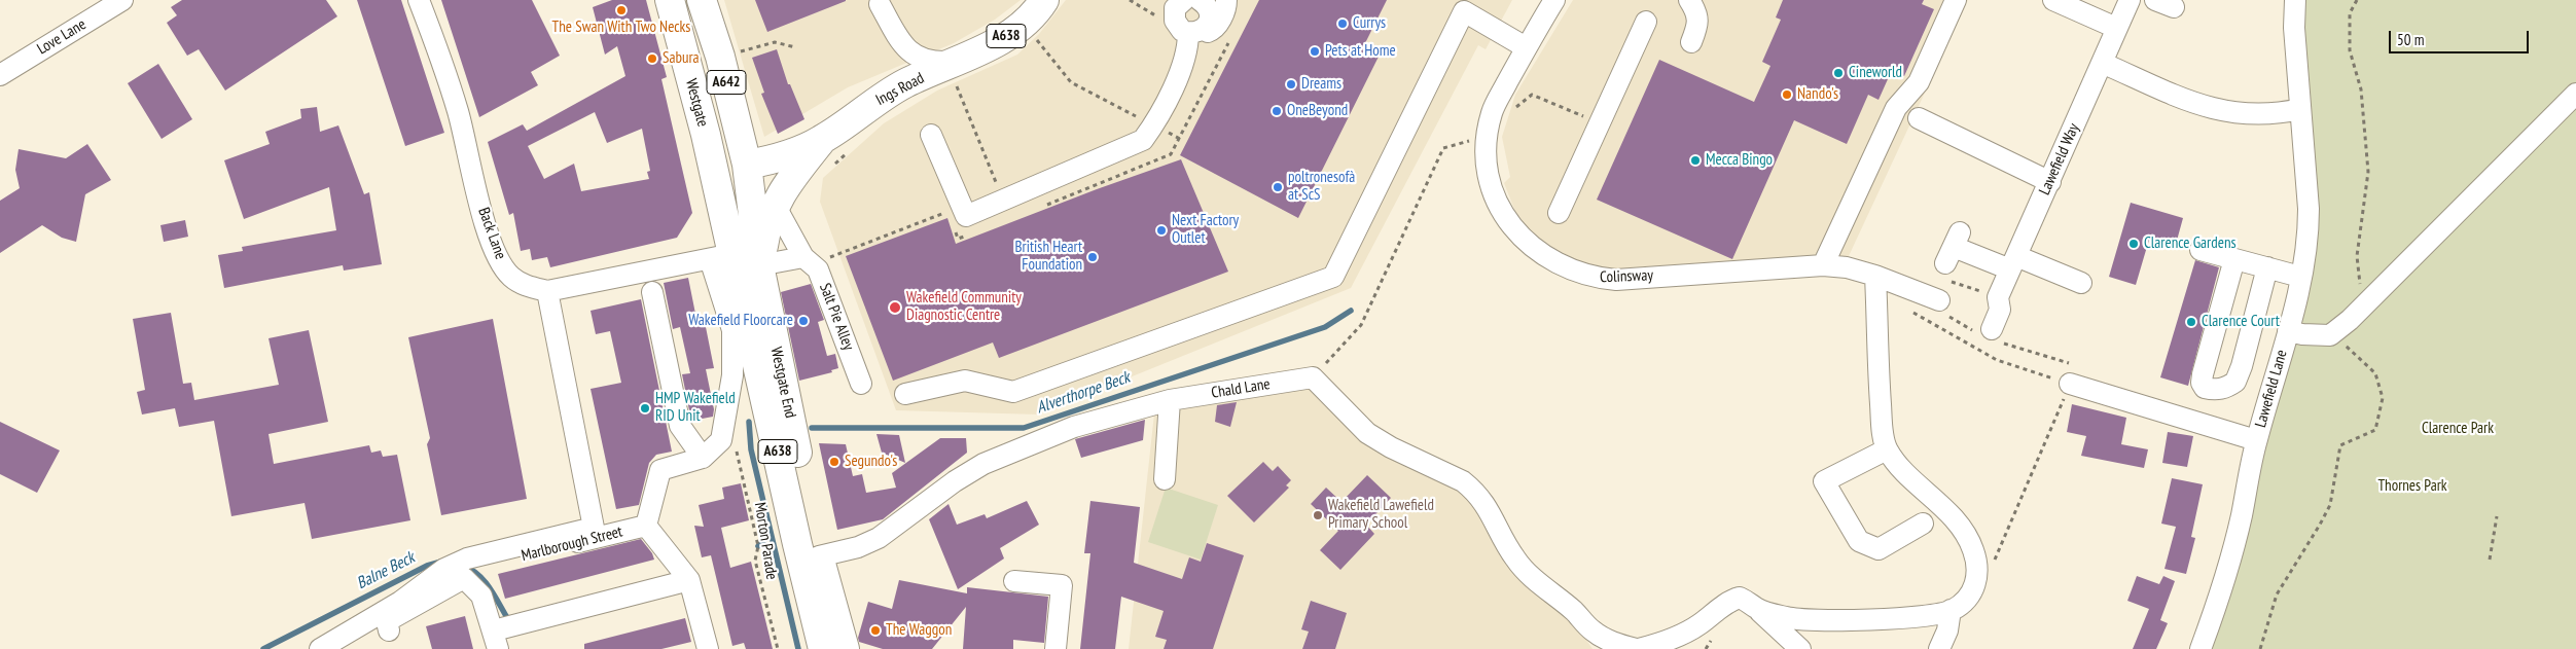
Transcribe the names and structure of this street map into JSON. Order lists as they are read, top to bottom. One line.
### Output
{"streets":{"highway":["A638","A642","Ings Road","Westgate","Westgate End"],"street":["Love Lane","Lawefield Way","Back Lane","Colinsway","Salt Pie Alley","Chald Lane","Lawefield Lane","Marlborough Street"],"path":["Morton Parade"]},"crossings":[["A638","A642"],["A638","Ings Road"],["A638","Westgate"],["A638","Salt Pie Alley"],["A638","Westgate End"],["A642","Ings Road"],["A642","Salt Pie Alley"],["Westgate","Westgate End"],["Back Lane","Westgate End"],["Westgate End","Chald Lane"]],"water":["Alverthorpe Beck","Balne Beck"],"parks":["Clarence Park","Thornes Park"],"places":["The Swan With Two Necks","Currys","Pets at Home","Sabura","Cineworld","Dreams","Nando's","OneBeyond","Mecca Bingo","poltronesofà at ScS","Next Factory Outlet","Clarence Gardens","British Heart Foundation","Wakefield Community Diagnostic Centre","Wakefield Floorcare","Clarence Court","HMP Wakefield RID Unit","Segundo's","Wakefield Lawefield Primary School","The Waggon"],"scale_bar":"50 m"}
